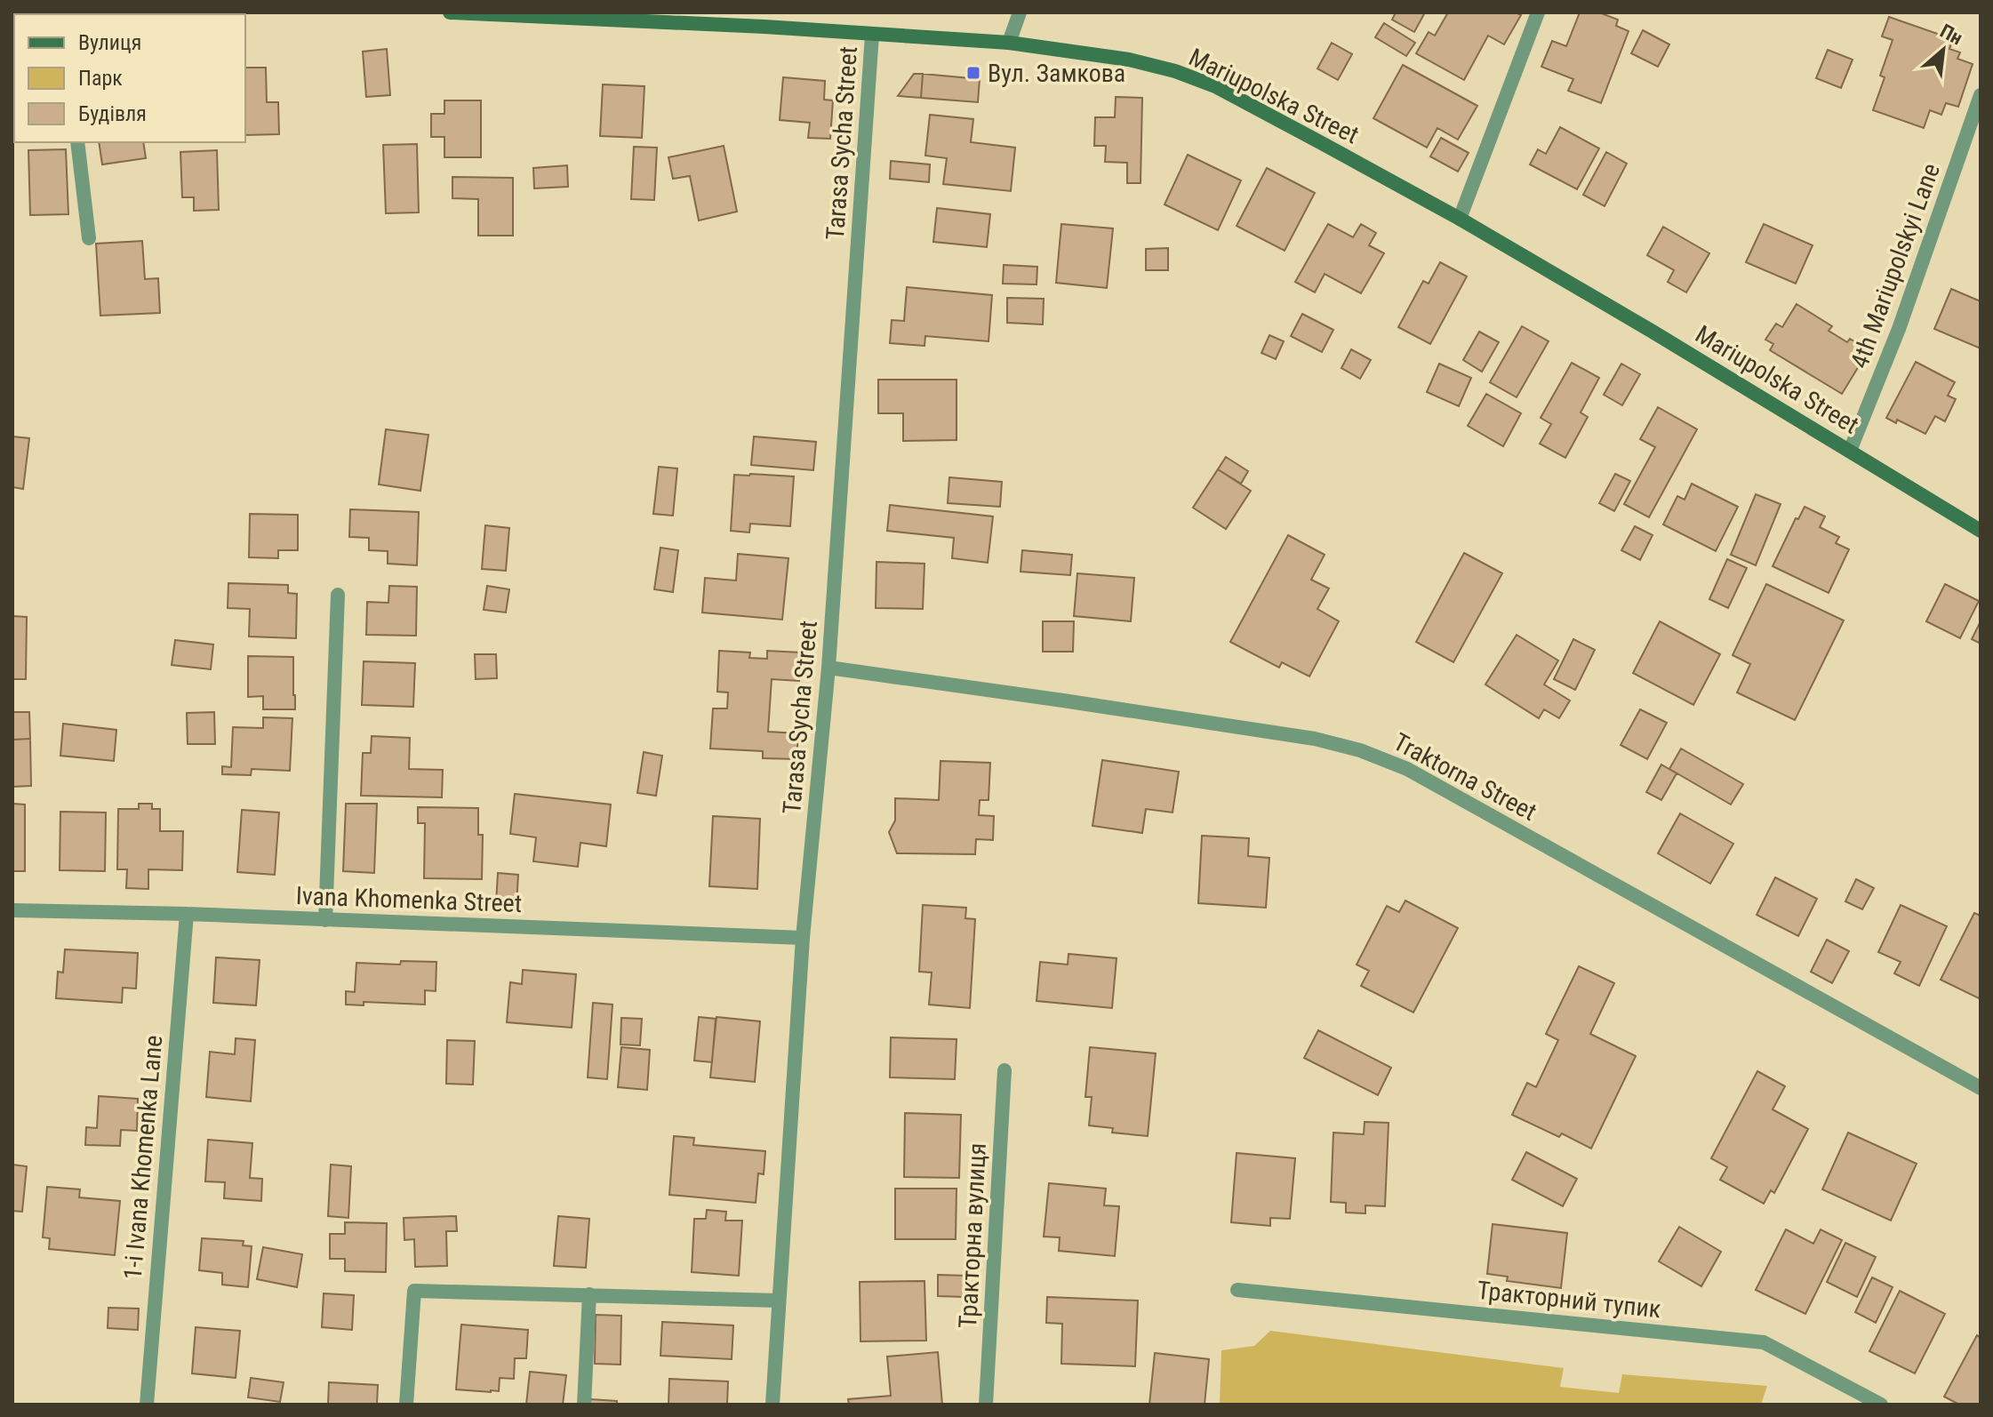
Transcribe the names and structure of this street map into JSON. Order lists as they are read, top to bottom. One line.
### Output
{"streets":{"main road":["Mariupolska Street"],"street":["Tarasa Sycha Street","4th Mariupolskyi Lane","Traktorna Street","Ivana Khomenka Street","1-i Ivana Khomenka Lane","Тракторна вулиця","Тракторний тупик"]},"crossings":[["Mariupolska Street","Tarasa Sycha Street"],["Mariupolska Street","4th Mariupolskyi Lane"],["Tarasa Sycha Street","Traktorna Street"],["Tarasa Sycha Street","Ivana Khomenka Street"],["Ivana Khomenka Street","1-i Ivana Khomenka Lane"]],"places":{"transit":["Вул. Замкова"]},"legend":["Вулиця","Парк","Будівля"],"north":"top right"}
